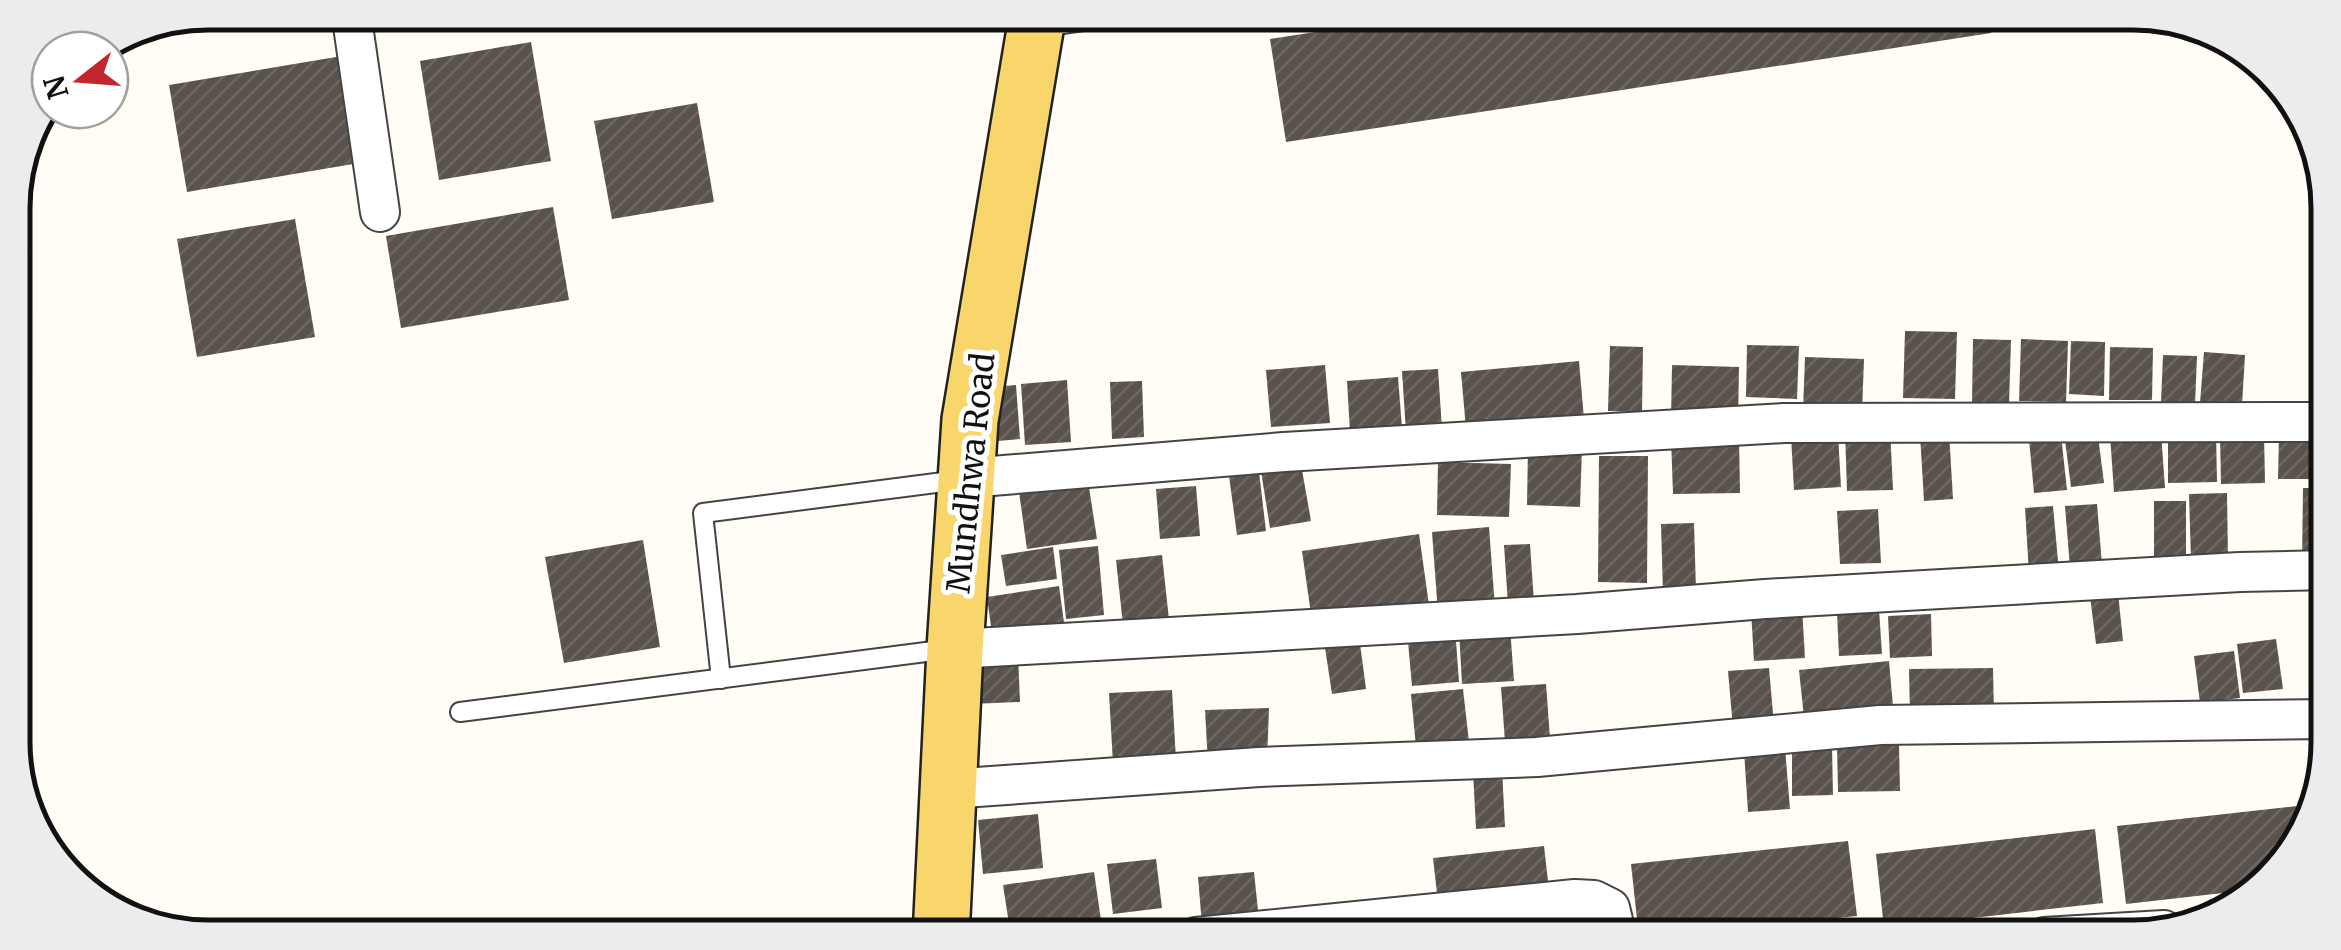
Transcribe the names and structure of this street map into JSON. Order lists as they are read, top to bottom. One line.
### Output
{"streets":{"main road":["Mundhwa Road"]},"north":"left"}
